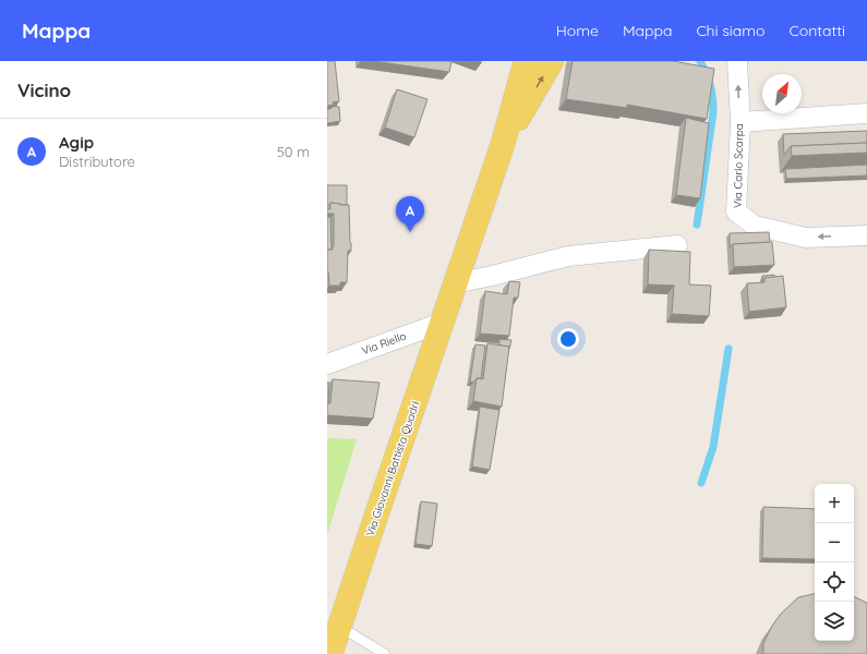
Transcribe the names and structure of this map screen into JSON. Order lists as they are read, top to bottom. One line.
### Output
{"streets":{"main road":["Via Giovanni Battista Quadri"],"street":["Via Carlo Scarpa","Via Riello"]},"crossings":[["Via Riello","Via Giovanni Battista Quadri"]],"north":"top right","page":{"header":"Mappa","nav":["Home","Mappa","Chi siamo","Contatti"],"heading":"Vicino","list":[{"mark":"A","name":"Agip","note":"Distributore","value":"50 m"}],"pins":"A","map_buttons":["+","−"]}}
